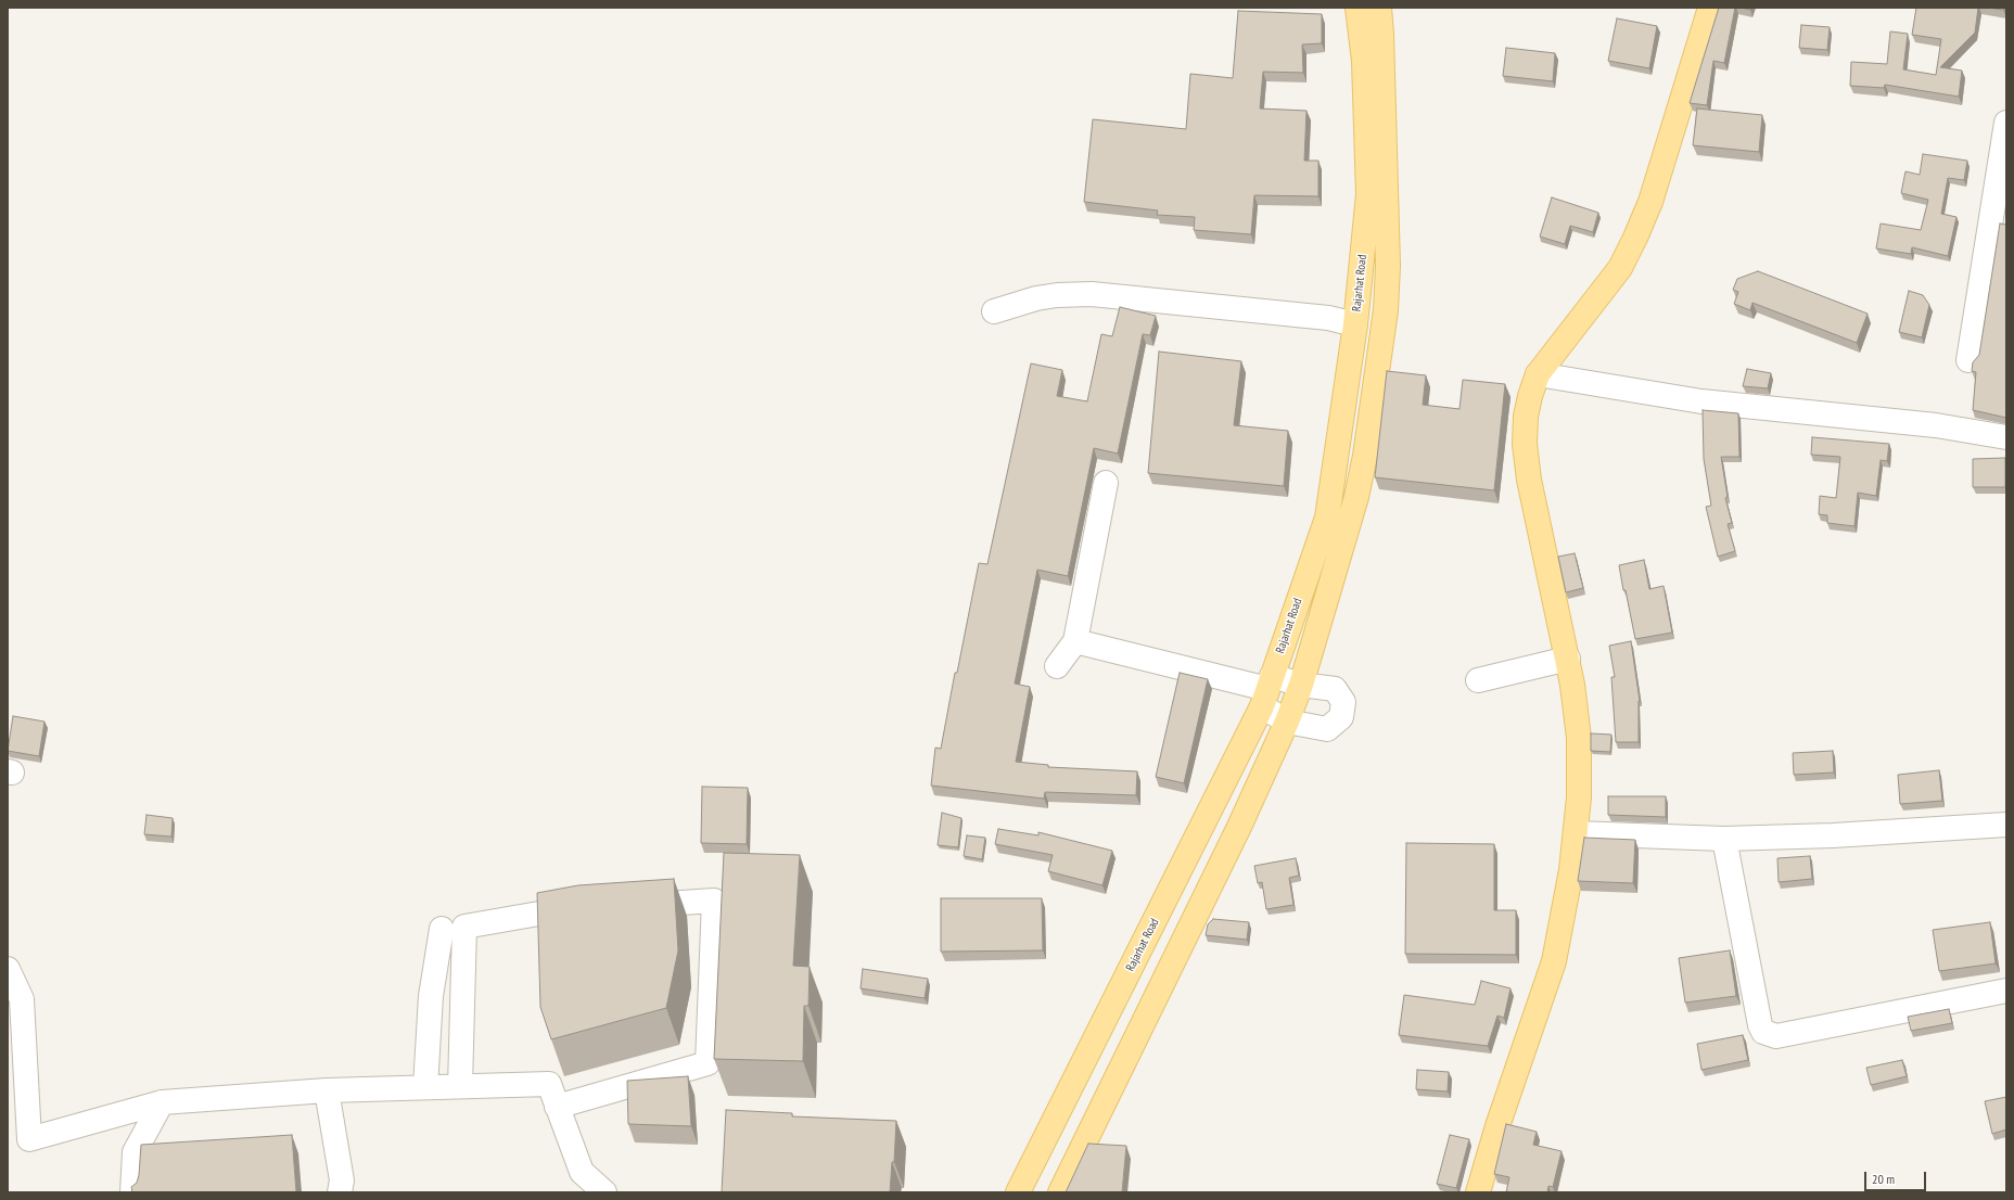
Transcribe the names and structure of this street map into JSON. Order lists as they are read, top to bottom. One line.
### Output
{"streets":{"main road":["Rajarhat Road"]},"scale_bar":"20 m"}
